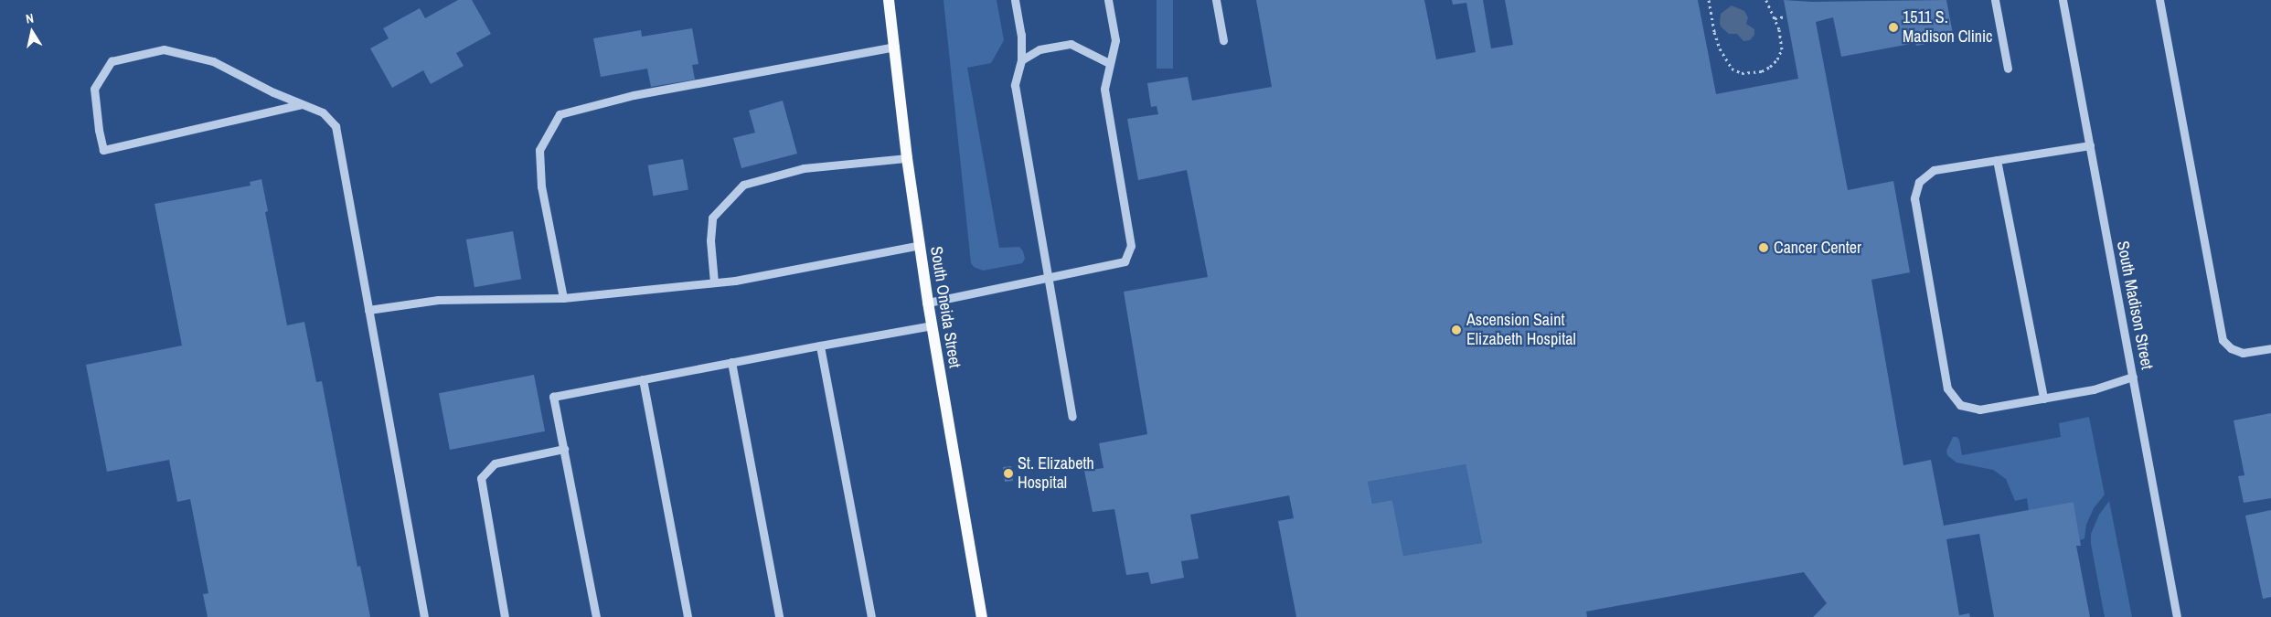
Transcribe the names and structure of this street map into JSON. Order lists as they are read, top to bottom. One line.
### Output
{"streets":{"main road":["South Oneida Street"],"street":["South Madison Street"]},"places":["1511 S. Madison Clinic","Cancer Center","Ascension Saint Elizabeth Hospital","St. Elizabeth Hospital"],"north":"top"}
